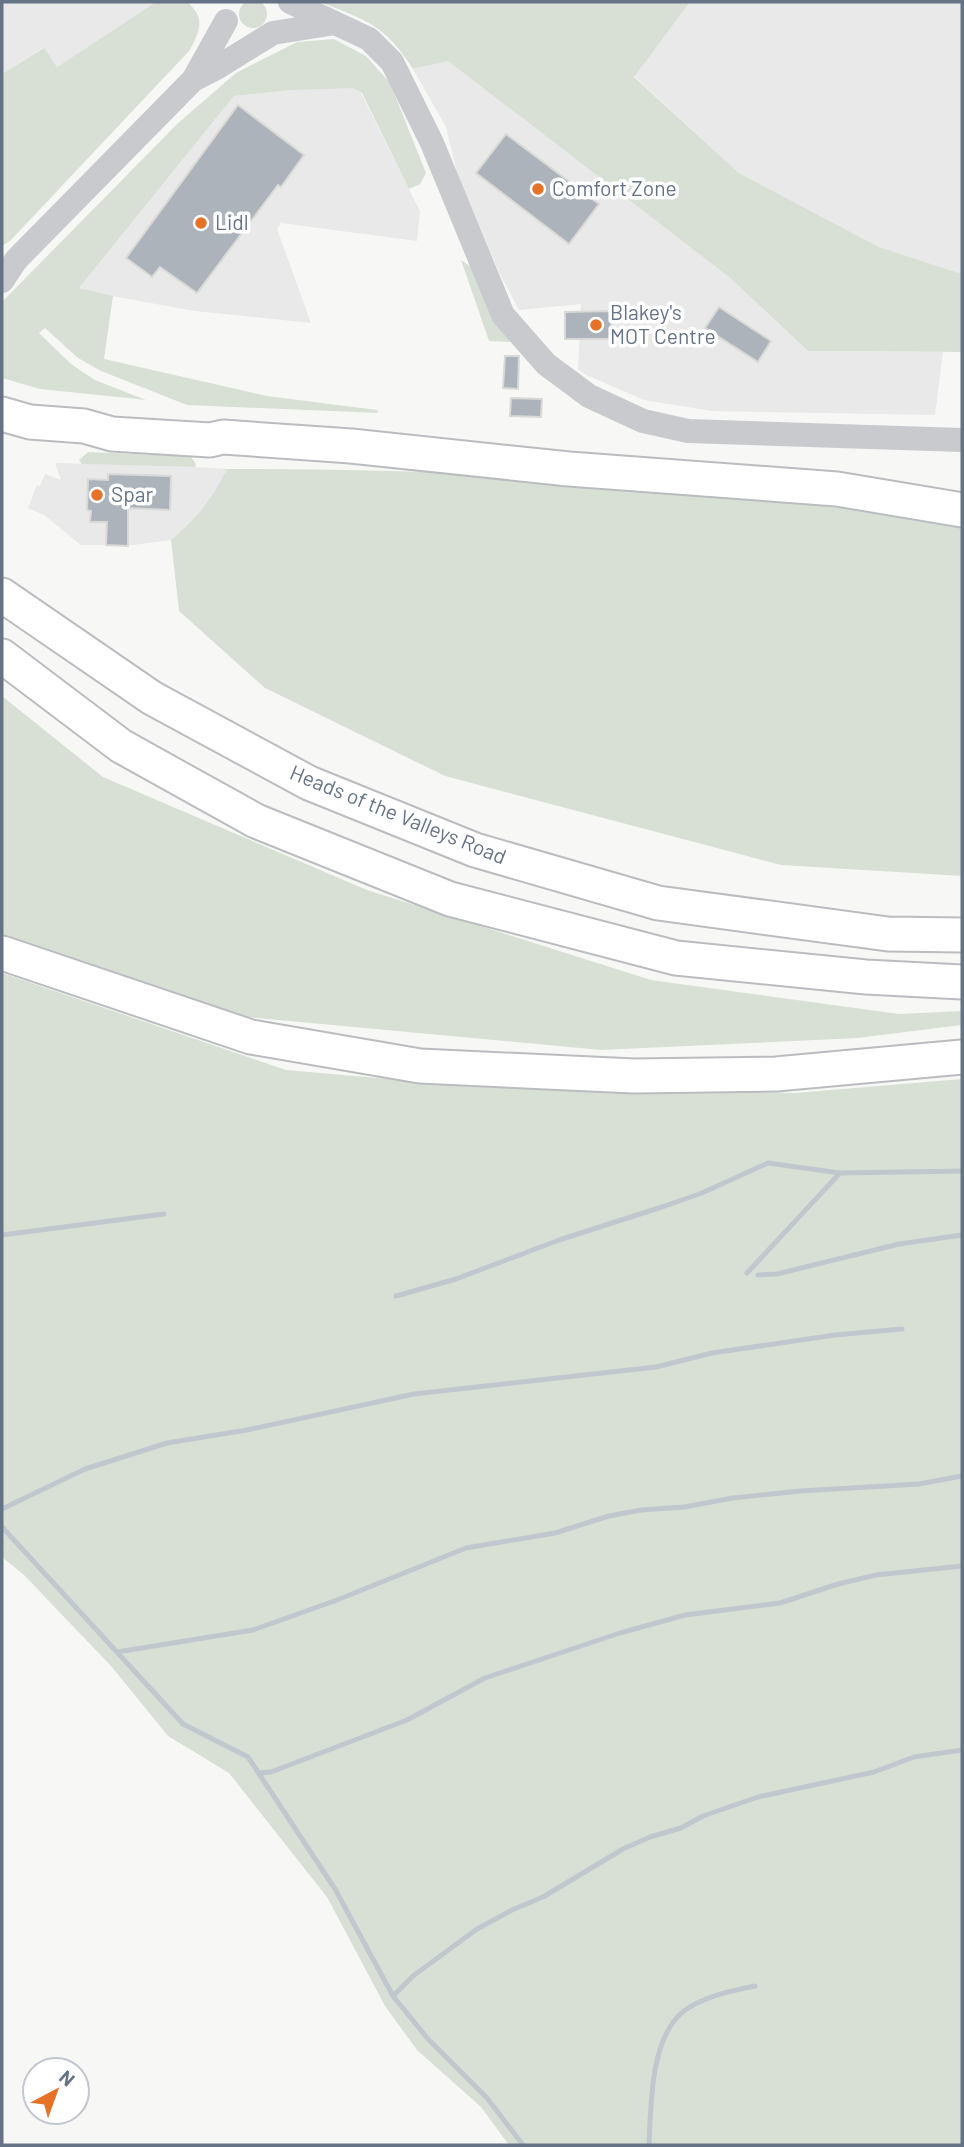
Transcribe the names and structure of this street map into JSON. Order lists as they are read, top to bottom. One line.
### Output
{"streets":{"highway":["Heads of the Valleys Road"]},"places":["Comfort Zone","Lidl","Blakey's MOT Centre","Spar"],"north":"top right"}
